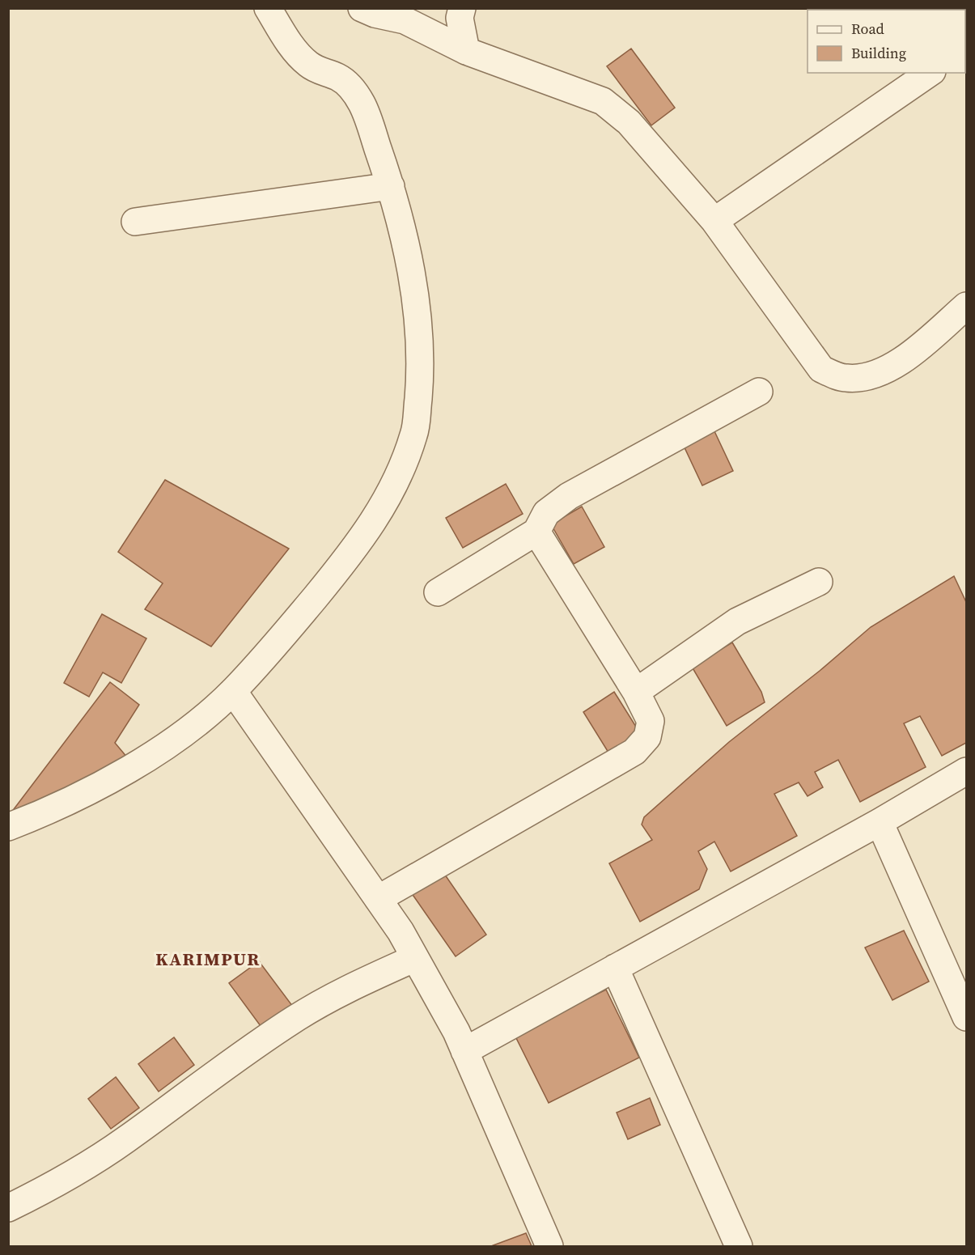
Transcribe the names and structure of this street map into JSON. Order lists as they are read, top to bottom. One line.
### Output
{"districts":["KARIMPUR"],"legend":["Road","Building"]}
